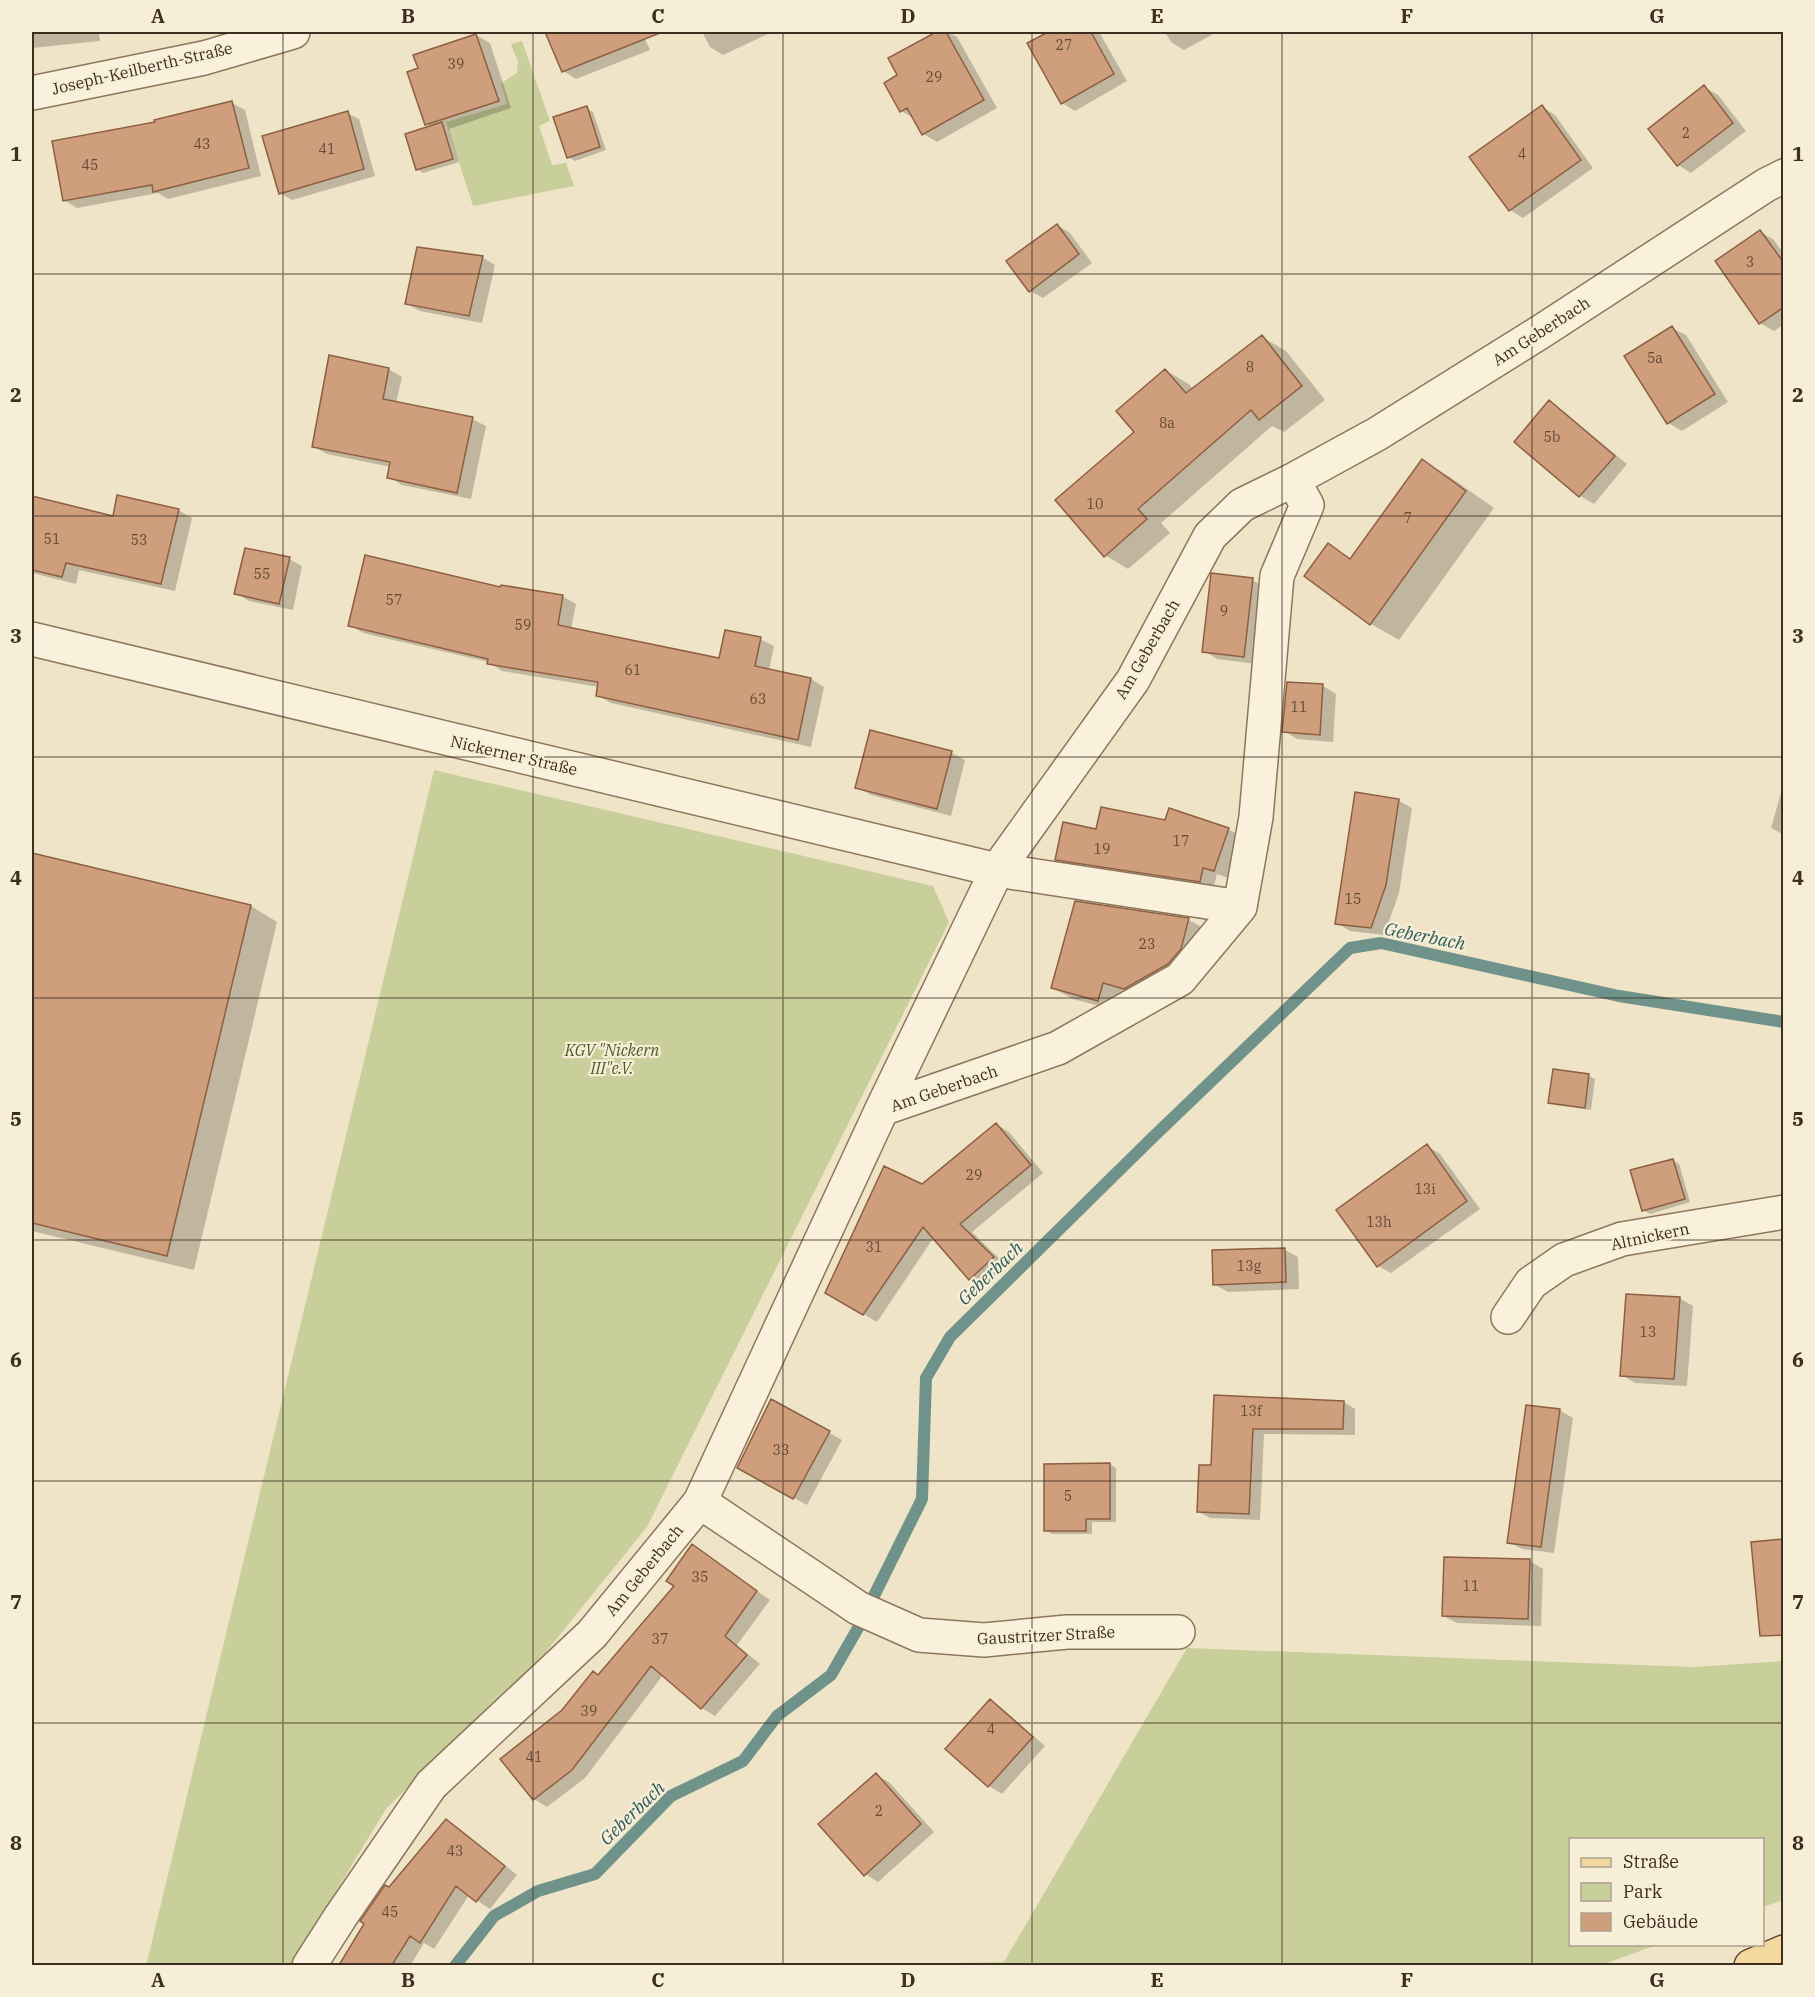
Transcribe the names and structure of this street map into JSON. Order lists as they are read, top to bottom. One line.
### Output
{"streets":{"street":["Joseph-Keilberth-Straße","Am Geberbach","Nickerner Straße","Altnickern","Gaustritzer Straße"]},"crossings":[["Am Geberbach","Nickerner Straße"],["Am Geberbach","Gaustritzer Straße"]],"water":["Geberbach"],"parks":["KGV \"Nickern III\"e.V."],"house_numbers":["27","39","29","2","43","41","4","45","3","5a","8","8a","5b","10","7","51","53","55","57","9","59","61","63","11","17","19","15","23","29","13i","13h","31","13g","13","13f","33","5","35","11","37","39","4","41","2","43","45"],"legend":["Straße","Park","Gebäude"],"grid":{"columns":["A","B","C","D","E","F","G"],"rows":["1","2","3","4","5","6","7","8"]}}
